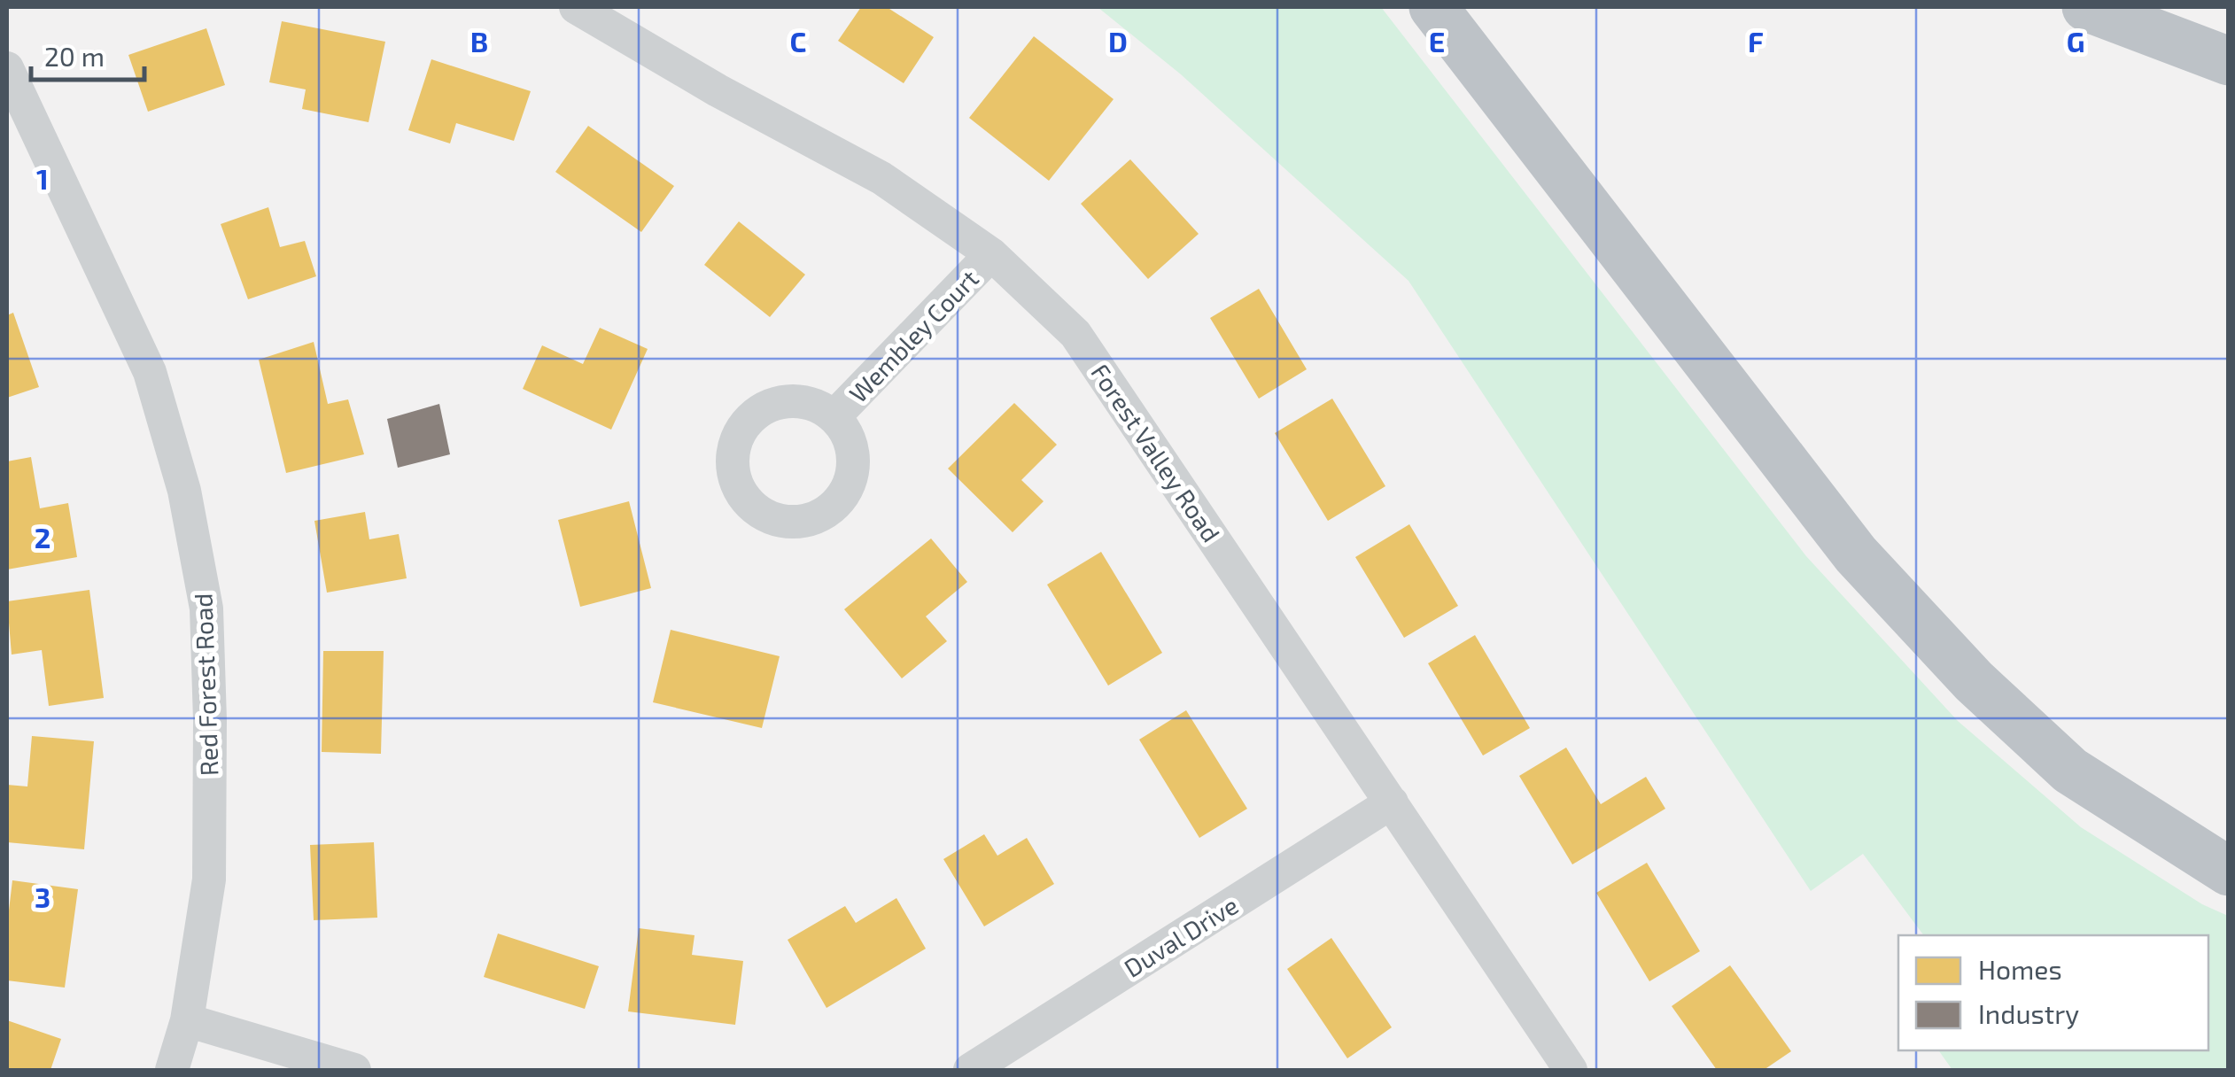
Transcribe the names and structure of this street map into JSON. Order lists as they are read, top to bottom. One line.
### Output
{"streets":{"street":["Wembley Court","Forest Valley Road","Red Forest Road","Duval Drive"]},"crossings":[["Wembley Court","Forest Valley Road"],["Forest Valley Road","Duval Drive"]],"legend":["Homes","Industry"],"scale_bar":"20 m","grid":{"columns":["B","C","D","E","F","G"],"rows":["1","2","3"]}}
